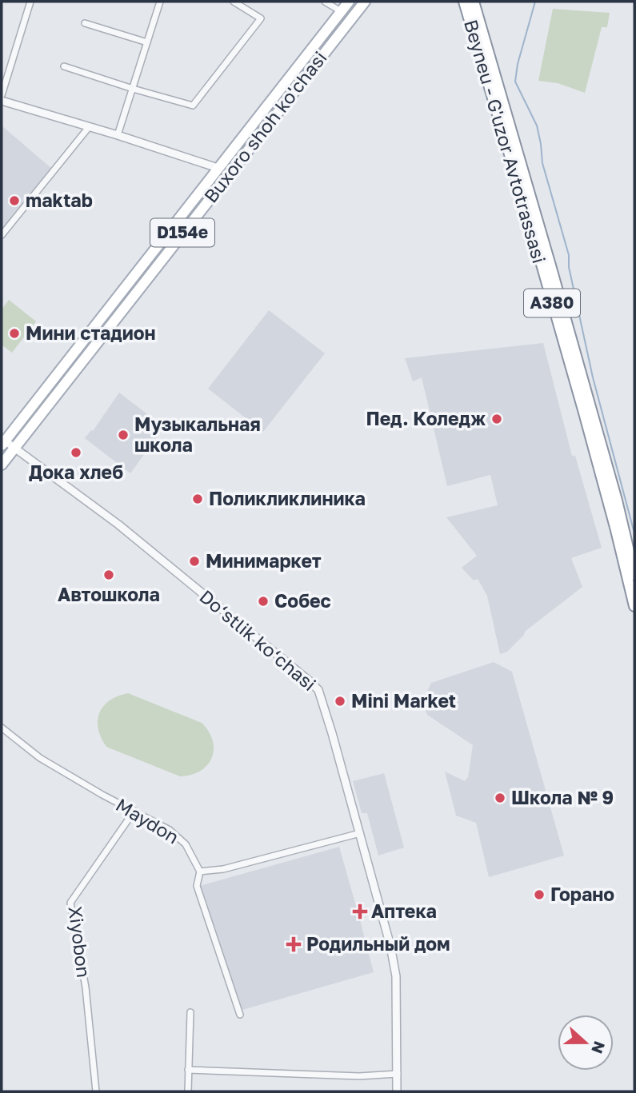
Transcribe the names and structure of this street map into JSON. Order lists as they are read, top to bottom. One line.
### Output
{"streets":{"main road":["Buxoro shoh ko'chasi","Beyneu - G'uzor Avtotrassasi","D154e","A380"],"street":["Do‘stlik ko‘chasi","Maydon","Xiyobon"]},"crossings":[["Buxoro shoh ko'chasi","Do‘stlik ko‘chasi"],["Maydon","Xiyobon"]],"places":{"other":["maktab","Мини стадион","Пед. Коледж","Музыкальная школа","Дока хлеб","Поликликлиника","Минимаркет","Автошкола","Собеc","Mini Market","Школа № 9","Горано"],"health":["Аптека","Родильный дом"]},"north":"right"}
